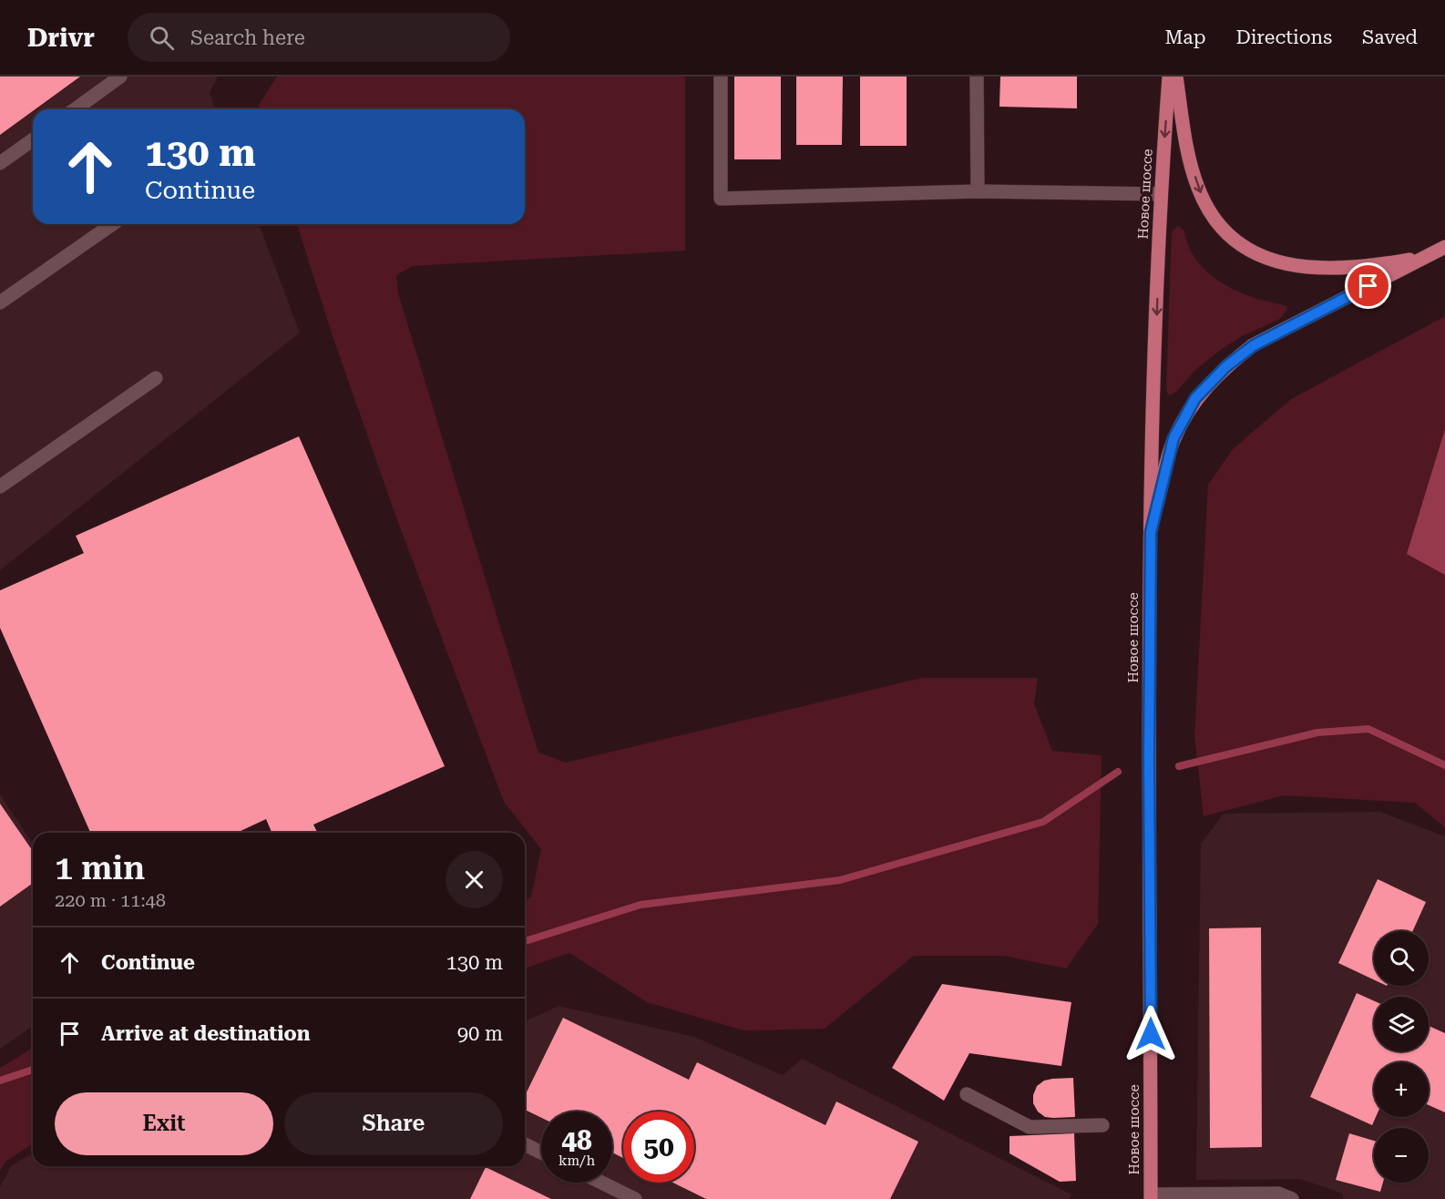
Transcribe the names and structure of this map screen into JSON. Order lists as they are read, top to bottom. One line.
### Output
{"streets":{"main road":["Новое шоссе"]},"one_way":["Новое шоссе"],"page":{"header":"Drivr","search":"Search here","nav":["Map","Directions","Saved"],"turn":["130 m","Continue"],"heading":["1 min","220 m · 11:48"],"list":[{"name":"Continue","value":"130 m"},{"name":"Arrive at destination","value":"90 m"}],"map_buttons":["+","−"],"buttons":["Exit","Share"],"speed":"48 km/h","limit":"50"}}
